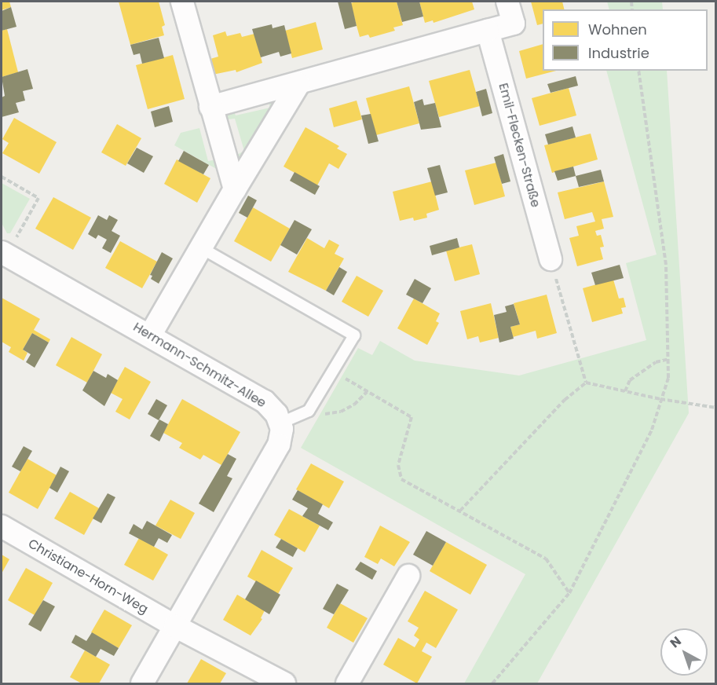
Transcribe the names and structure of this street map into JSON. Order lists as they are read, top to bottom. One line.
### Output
{"streets":{"street":["Emil-Flecken-Straße","Hermann-Schmitz-Allee","Christiane-Horn-Weg"]},"legend":["Wohnen","Industrie"],"north":"top left"}
